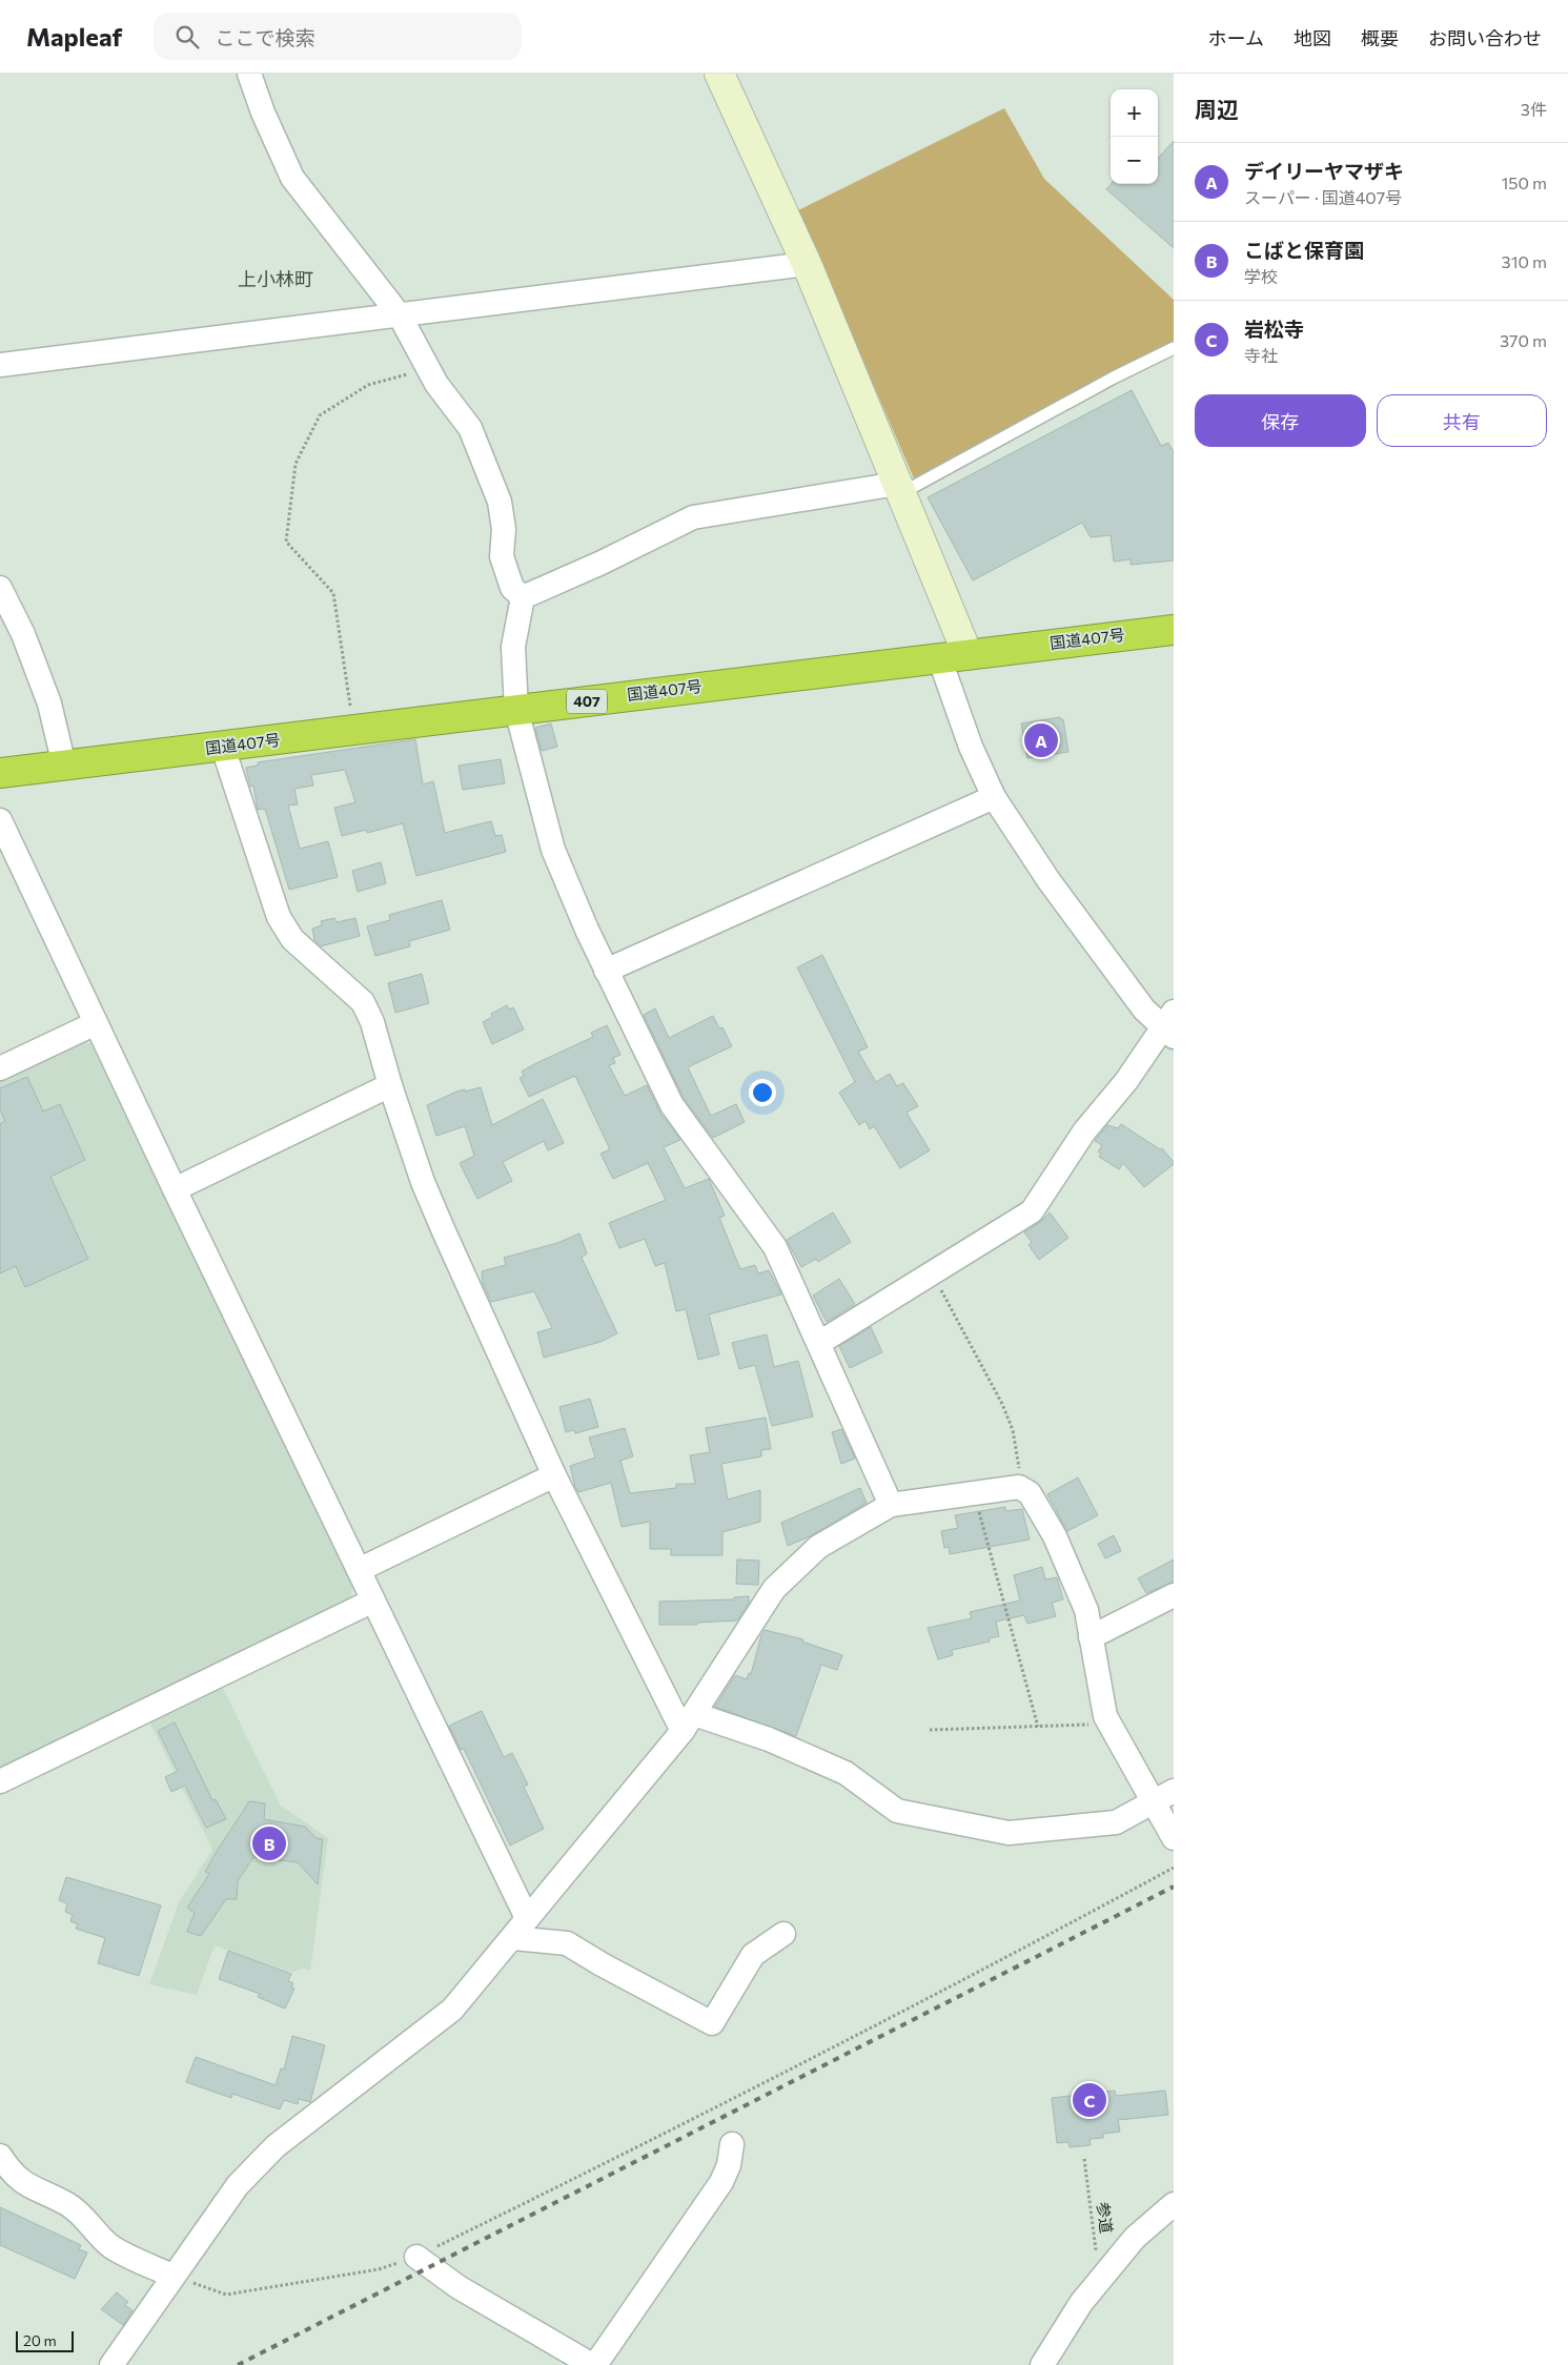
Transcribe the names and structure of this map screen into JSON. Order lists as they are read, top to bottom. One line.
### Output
{"streets":{"highway":["国道407号","407"],"path":["参道"]},"districts":["上小林町"],"scale_bar":"20 m","page":{"header":"Mapleaf","search":"ここで検索","nav":["ホーム","地図","概要","お問い合わせ"],"heading":["周辺","3件"],"map_buttons":["+","−"],"list":[{"mark":"A","name":"デイリーヤマザキ","note":"スーパー · 国道407号","value":"150 m"},{"mark":"B","name":"こばと保育園","note":"学校","value":"310 m"},{"mark":"C","name":"岩松寺","note":"寺社","value":"370 m"}],"buttons":["保存","共有"],"pins":["A","B","C"],"scale":"20 m"}}
